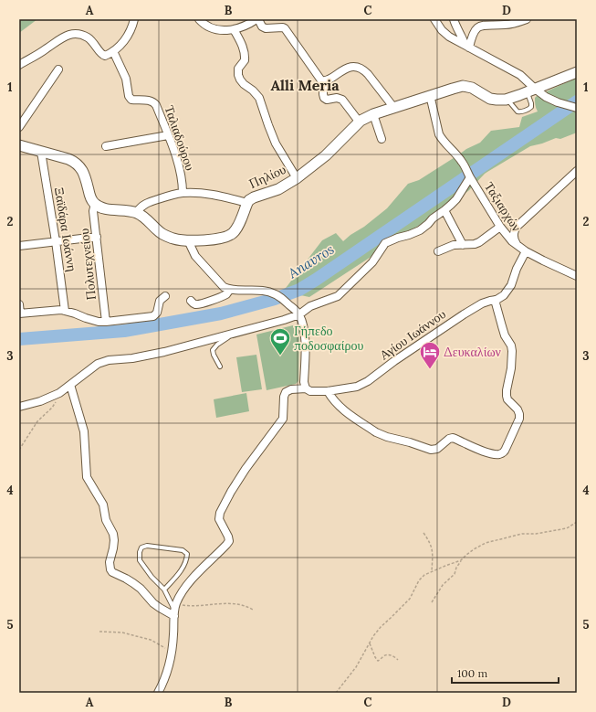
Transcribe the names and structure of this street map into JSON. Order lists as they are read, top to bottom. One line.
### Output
{"streets":{"main road":["Πηλίου"],"street":["Ταλιαδούρου","Ταξιαρχών","Ξαϊδάρα Ιωάννη","Πολυτεχνείου","Αγίου Ιωάννου"]},"crossings":[["Πηλίου","Ταξιαρχών"],["Ταξιαρχών","Αγίου Ιωάννου"]],"districts":["Alli Meria"],"water":["Anavros"],"places":{"sports":["Γήπεδο ποδοσφαίρου"],"hotel":["Δευκαλίων"]},"scale_bar":"100 m","grid":{"columns":["A","B","C","D"],"rows":["1","2","3","4","5"]}}
